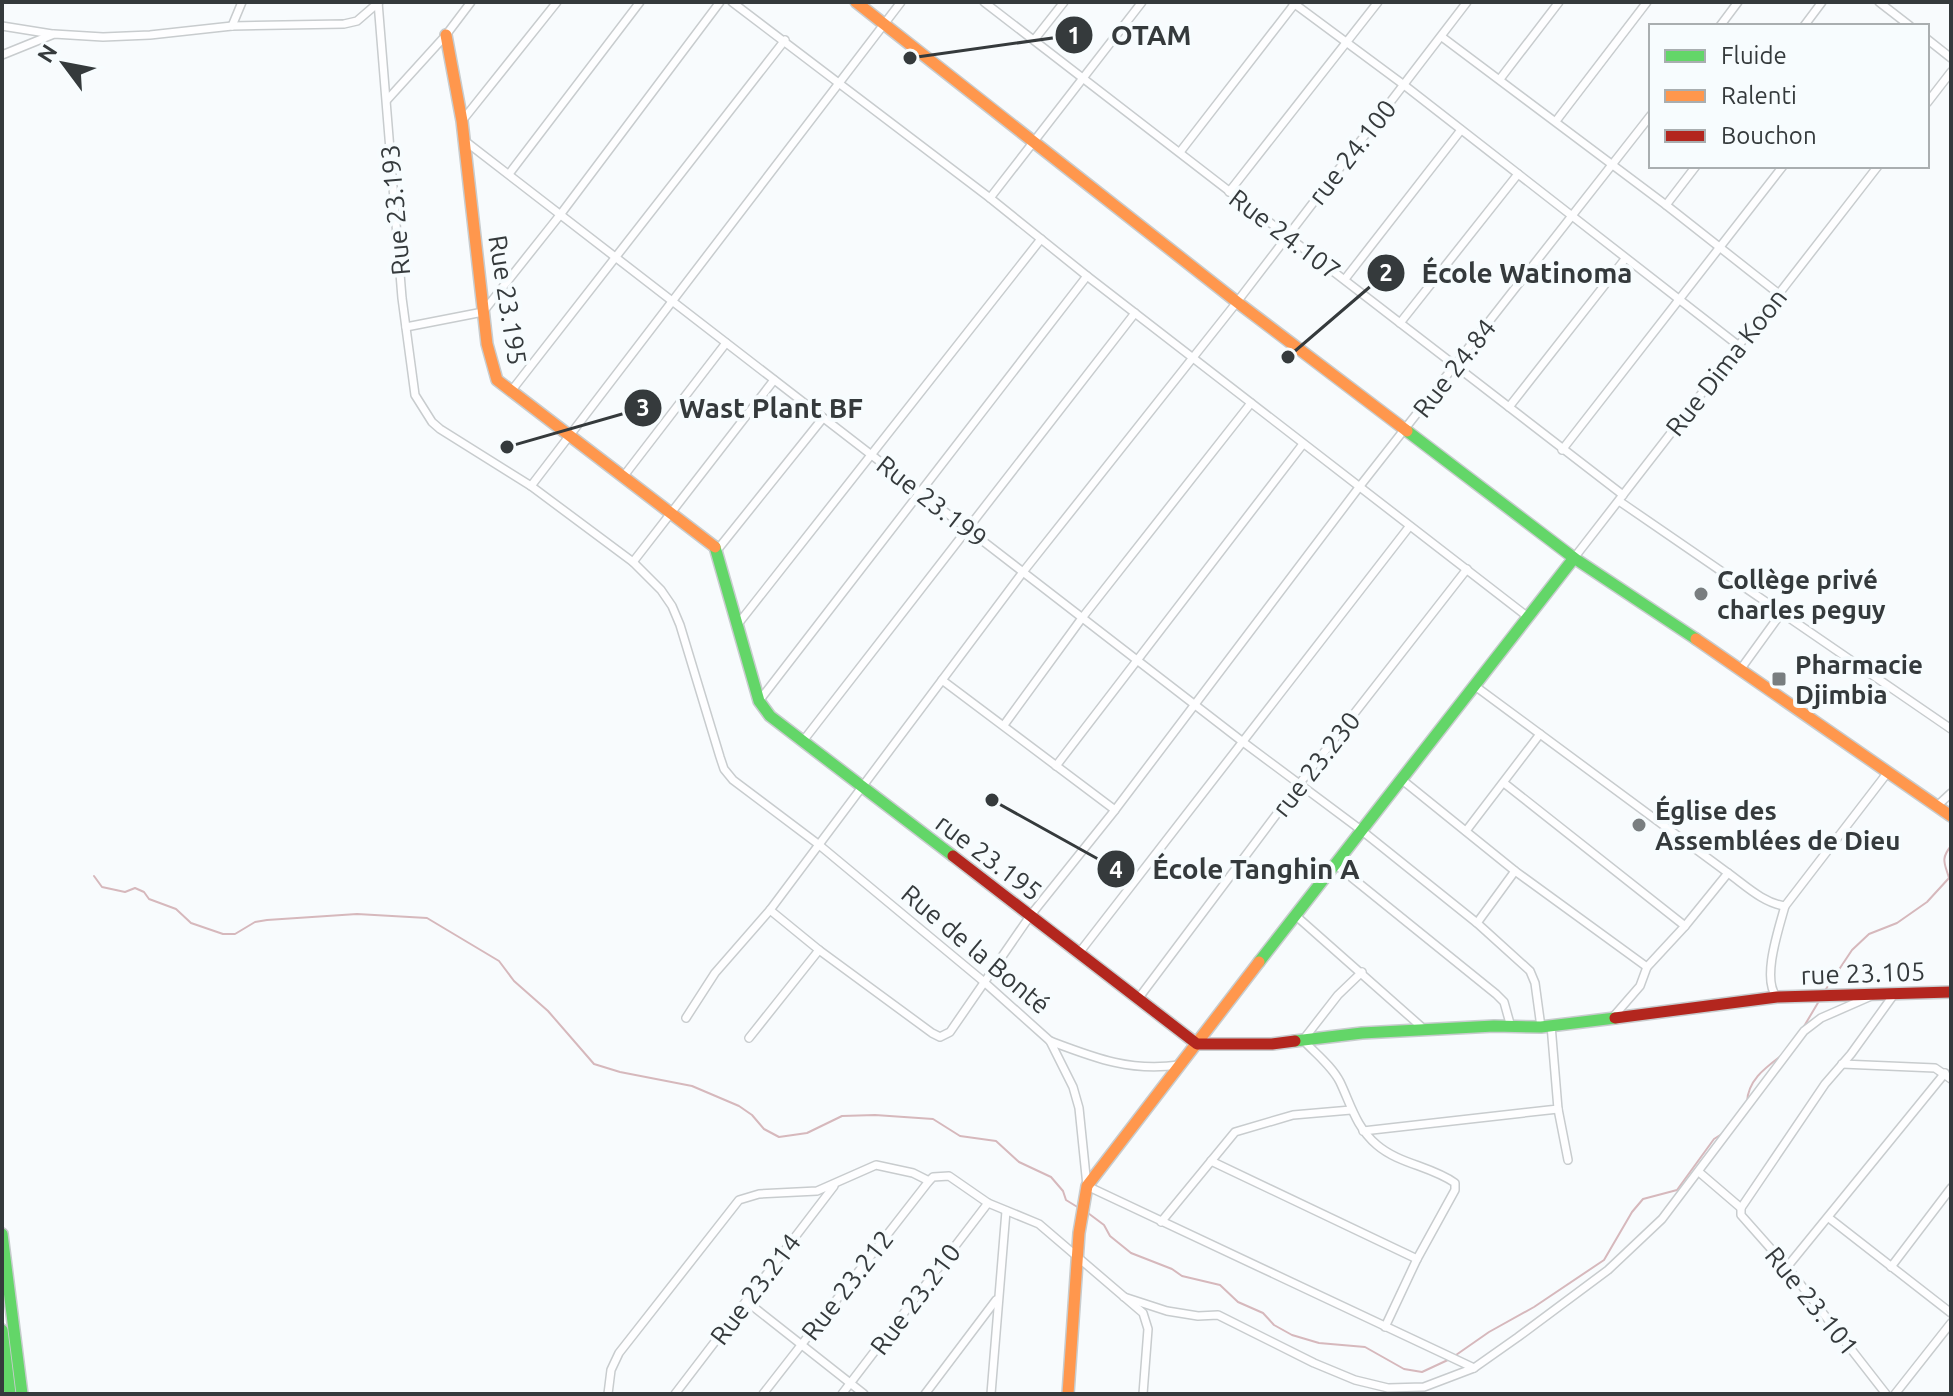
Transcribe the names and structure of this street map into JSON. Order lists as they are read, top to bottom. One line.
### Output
{"streets":{"street":["rue 24.100","Rue 23.193","Rue 24.107","Rue 23.195","Rue Dima Koon","Rue 24.84","Rue 23.199","rue 23.230","rue 23.195","Rue de la Bonté","rue 23.105","Rue 23.212","Rue 23.214","Rue 23.210","Rue 23.101"]},"crossings":[["rue 24.100","Rue 24.107"],["rue 24.100","Rue 23.199"],["rue 24.100","rue 23.195"],["rue 24.100","Rue de la Bonté"],["Rue 23.193","Rue de la Bonté"],["Rue 24.107","Rue Dima Koon"],["Rue 24.107","Rue 24.84"],["Rue 23.195","Rue 23.199"],["Rue 24.84","Rue 23.199"],["Rue 24.84","rue 23.195"],["Rue 24.84","Rue de la Bonté"],["Rue 23.199","rue 23.230"],["Rue 23.199","rue 23.105"],["rue 23.230","rue 23.195"],["rue 23.195","rue 23.105"]],"places":{"other":["OTAM","École Watinoma","Wast Plant BF","Collège privé charles peguy","École Tanghin A","Église des Assemblées de Dieu"],"transit":["Pharmacie Djimbia"]},"legend":["Fluide","Ralenti","Bouchon"],"north":"top left"}
